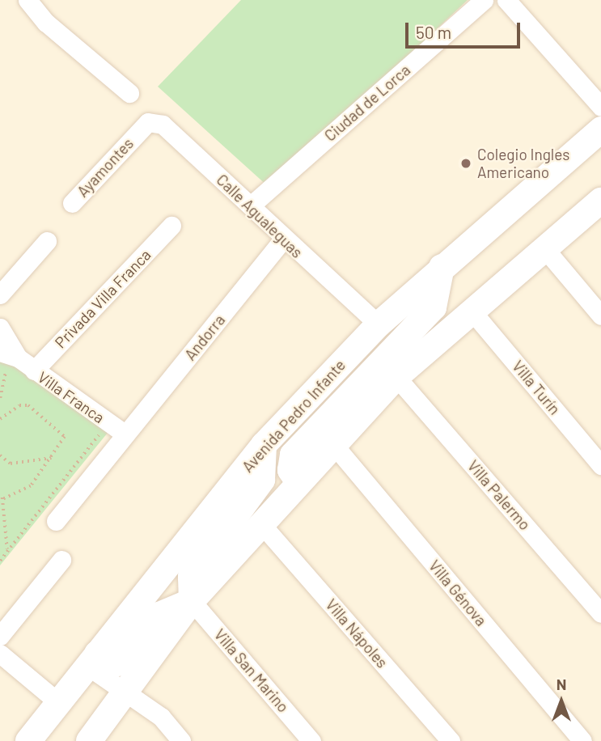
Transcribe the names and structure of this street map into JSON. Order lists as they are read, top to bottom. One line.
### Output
{"streets":{"main road":["Avenida Pedro Infante"],"street":["Ciudad de Lorca","Ayamontes","Calle Agualeguas","Privada Villa Franca","Andorra","Villa Turín","Villa Franca","Villa Palermo","Villa Génova","Villa Nápoles","Villa San Marino"]},"crossings":[["Ciudad de Lorca","Calle Agualeguas"],["Ayamontes","Calle Agualeguas"],["Calle Agualeguas","Andorra"],["Calle Agualeguas","Avenida Pedro Infante"],["Privada Villa Franca","Villa Franca"],["Andorra","Villa Franca"]],"places":["Colegio Ingles Americano"],"scale_bar":"50 m","north":"top"}
